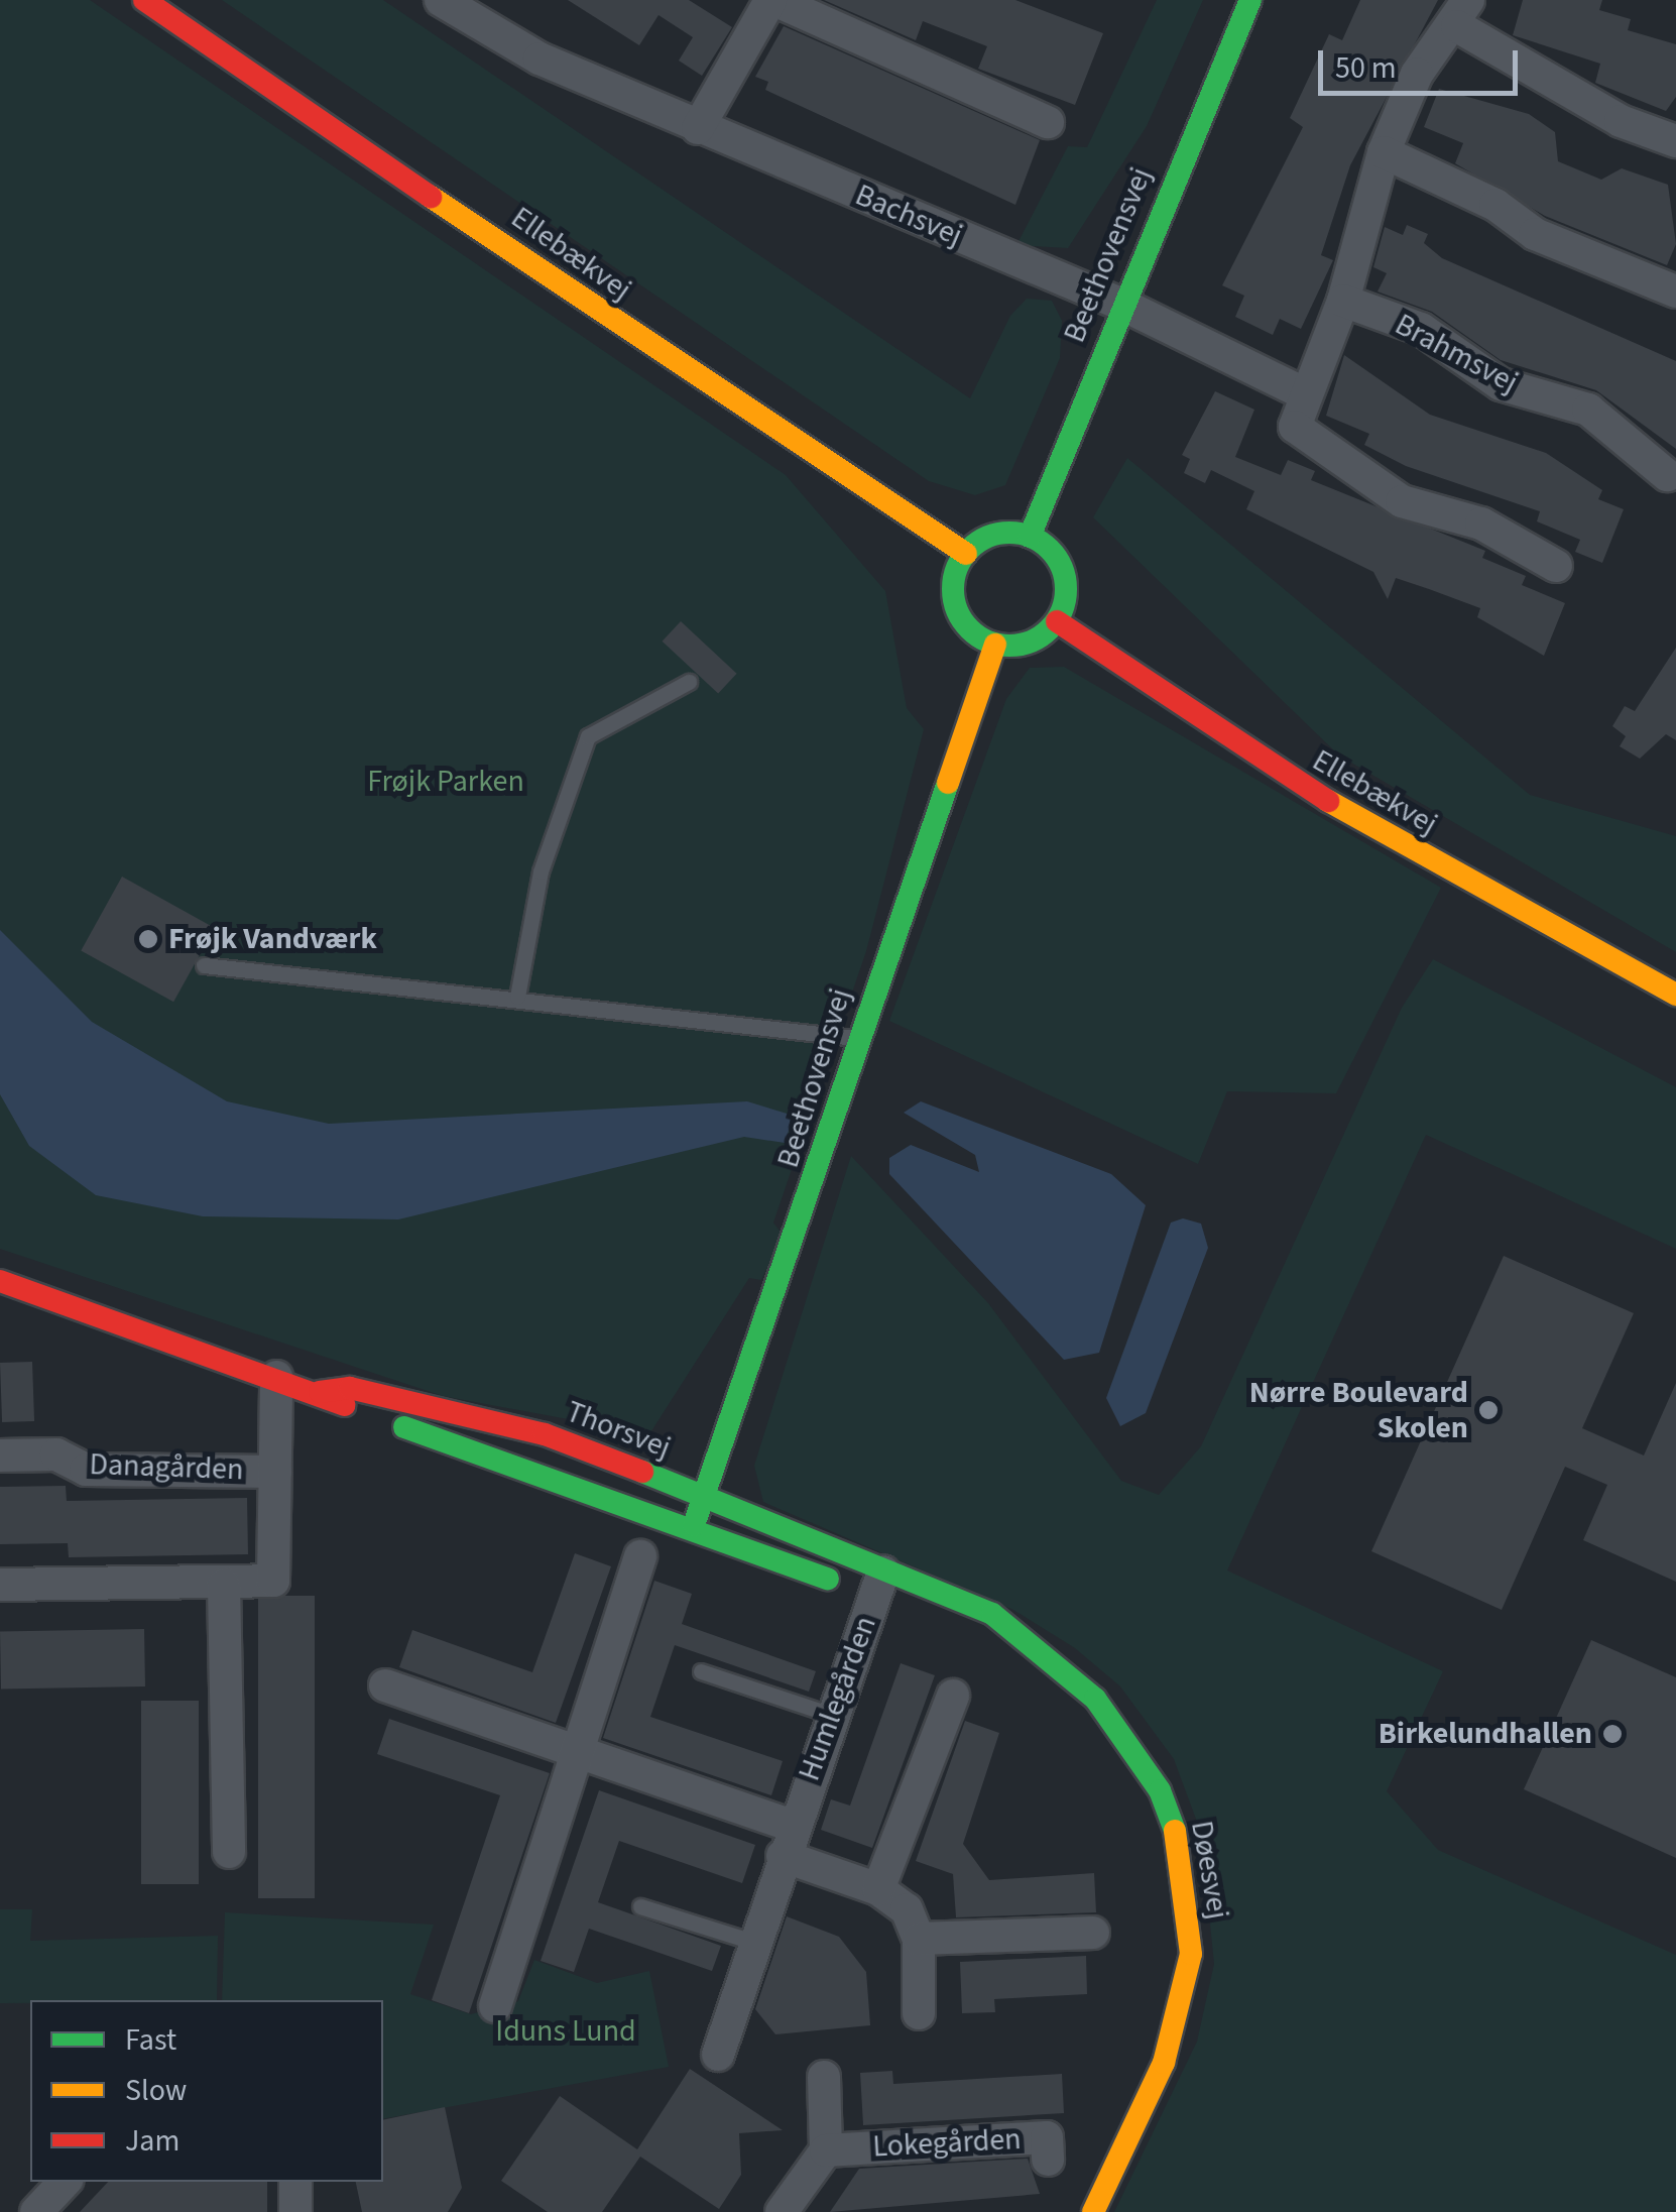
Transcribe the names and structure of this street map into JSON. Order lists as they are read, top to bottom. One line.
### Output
{"streets":{"street":["Bachsvej","Ellebækvej","Beethovensvej","Brahmsvej","Thorsvej","Danagården","Humlegården","Døesvej","Lokegården"]},"crossings":[["Bachsvej","Beethovensvej"],["Ellebækvej","Beethovensvej"],["Beethovensvej","Thorsvej"],["Thorsvej","Danagården"],["Thorsvej","Humlegården"],["Thorsvej","Døesvej"],["Humlegården","Døesvej"]],"parks":["Frøjk Parken","Iduns Lund"],"places":["Frøjk Vandværk","Nørre Boulevard Skolen","Birkelundhallen"],"legend":["Fast","Slow","Jam"],"scale_bar":"50 m"}
